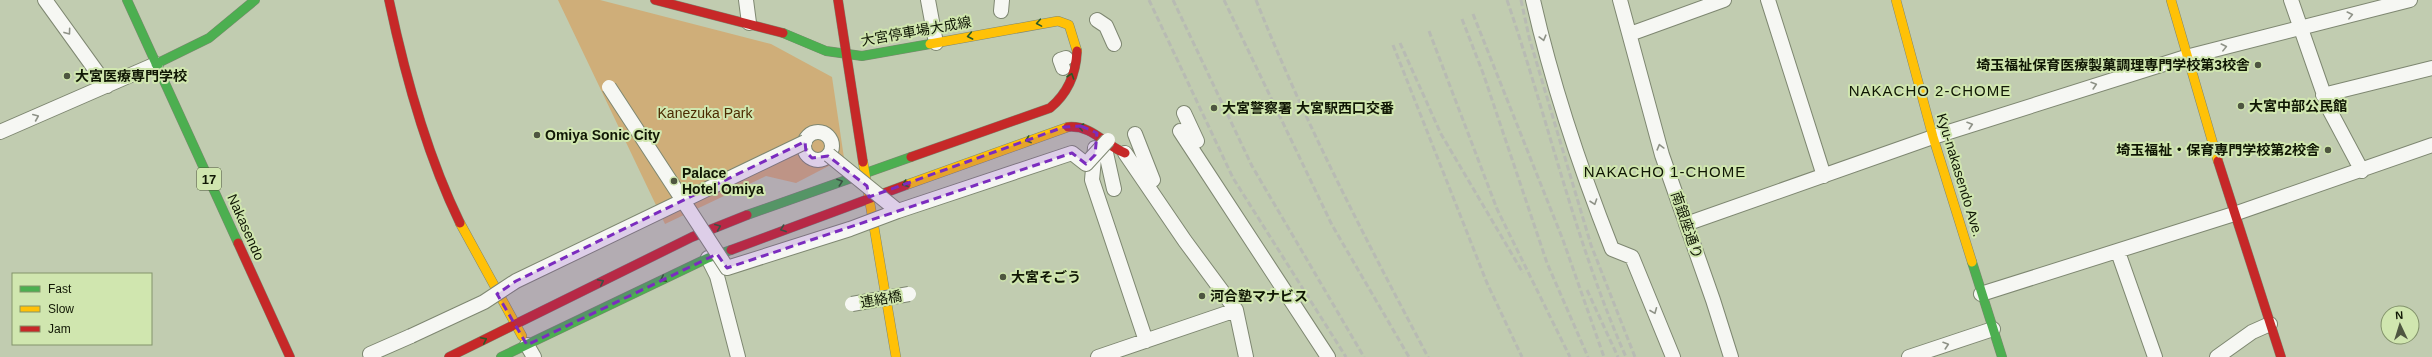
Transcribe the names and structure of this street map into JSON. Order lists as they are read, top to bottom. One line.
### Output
{"streets":{"main road":["大宮停車場大成線","Kyu-nakasendo Ave.","17","Nakasendo"],"street":["南銀座通り","連絡橋"]},"districts":["NAKACHO 2-CHOME","NAKACHO 1-CHOME"],"parks":["Kanezuka Park"],"places":["埼玉福祉保育医療製菓調理専門学校第3校舎","大宮医療専門学校","大宮中部公民館","大宮警察署 大宮駅西口交番","Omiya Sonic City","埼玉福祉・保育専門学校第2校舎","Palace Hotel Omiya","大宮そごう","河合塾マナビス"],"legend":["Fast","Slow","Jam"],"north":"top"}
